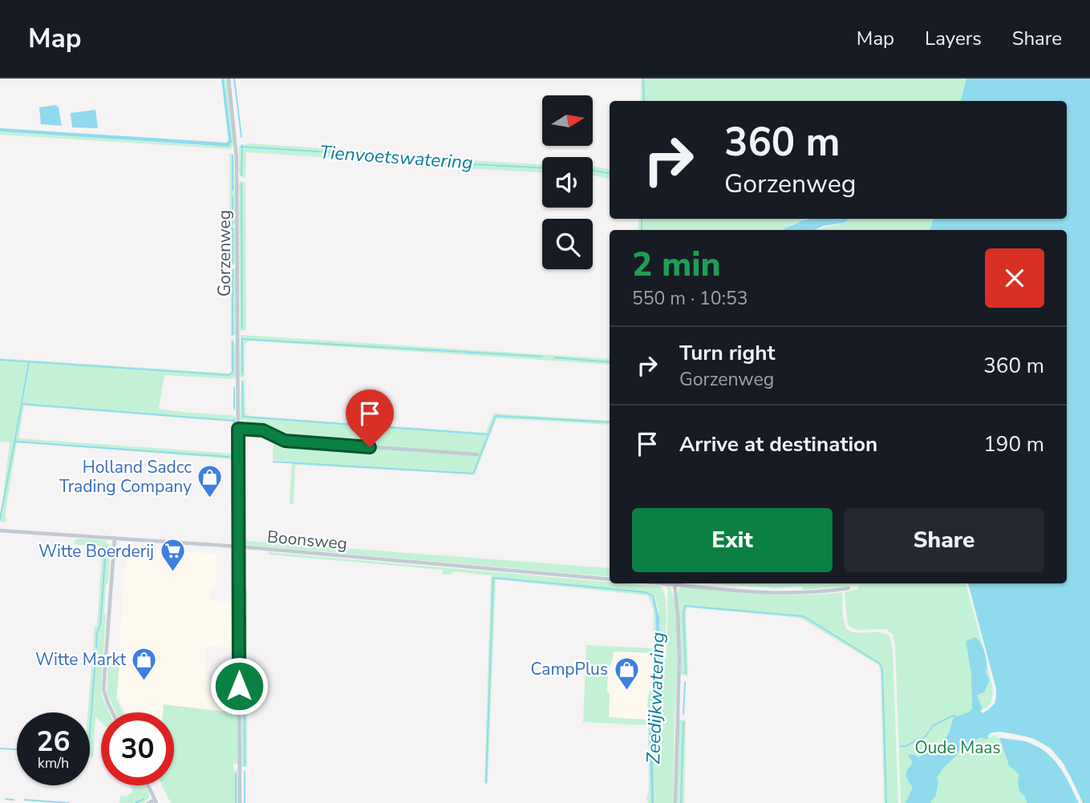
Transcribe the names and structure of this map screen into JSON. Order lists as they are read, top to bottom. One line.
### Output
{"streets":{"street":["Gorzenweg","Boonsweg"]},"crossings":[["Gorzenweg","Boonsweg"]],"water":["Tienvoetswatering","Zeedijkwatering"],"parks":["Oude Maas"],"places":{"shop":["Holland Sadcc Trading Company","Witte Markt","CampPlus"],"supermarket":["Witte Boerderij"]},"north":"right","page":{"header":"Map","nav":["Map","Layers","Share"],"turn":["360 m","Gorzenweg"],"heading":["2 min","550 m · 10:53"],"list":[{"name":"Turn right","note":"Gorzenweg","value":"360 m"},{"name":"Arrive at destination","value":"190 m"}],"buttons":["Exit","Share"],"speed":"26 km/h","limit":"30"}}
